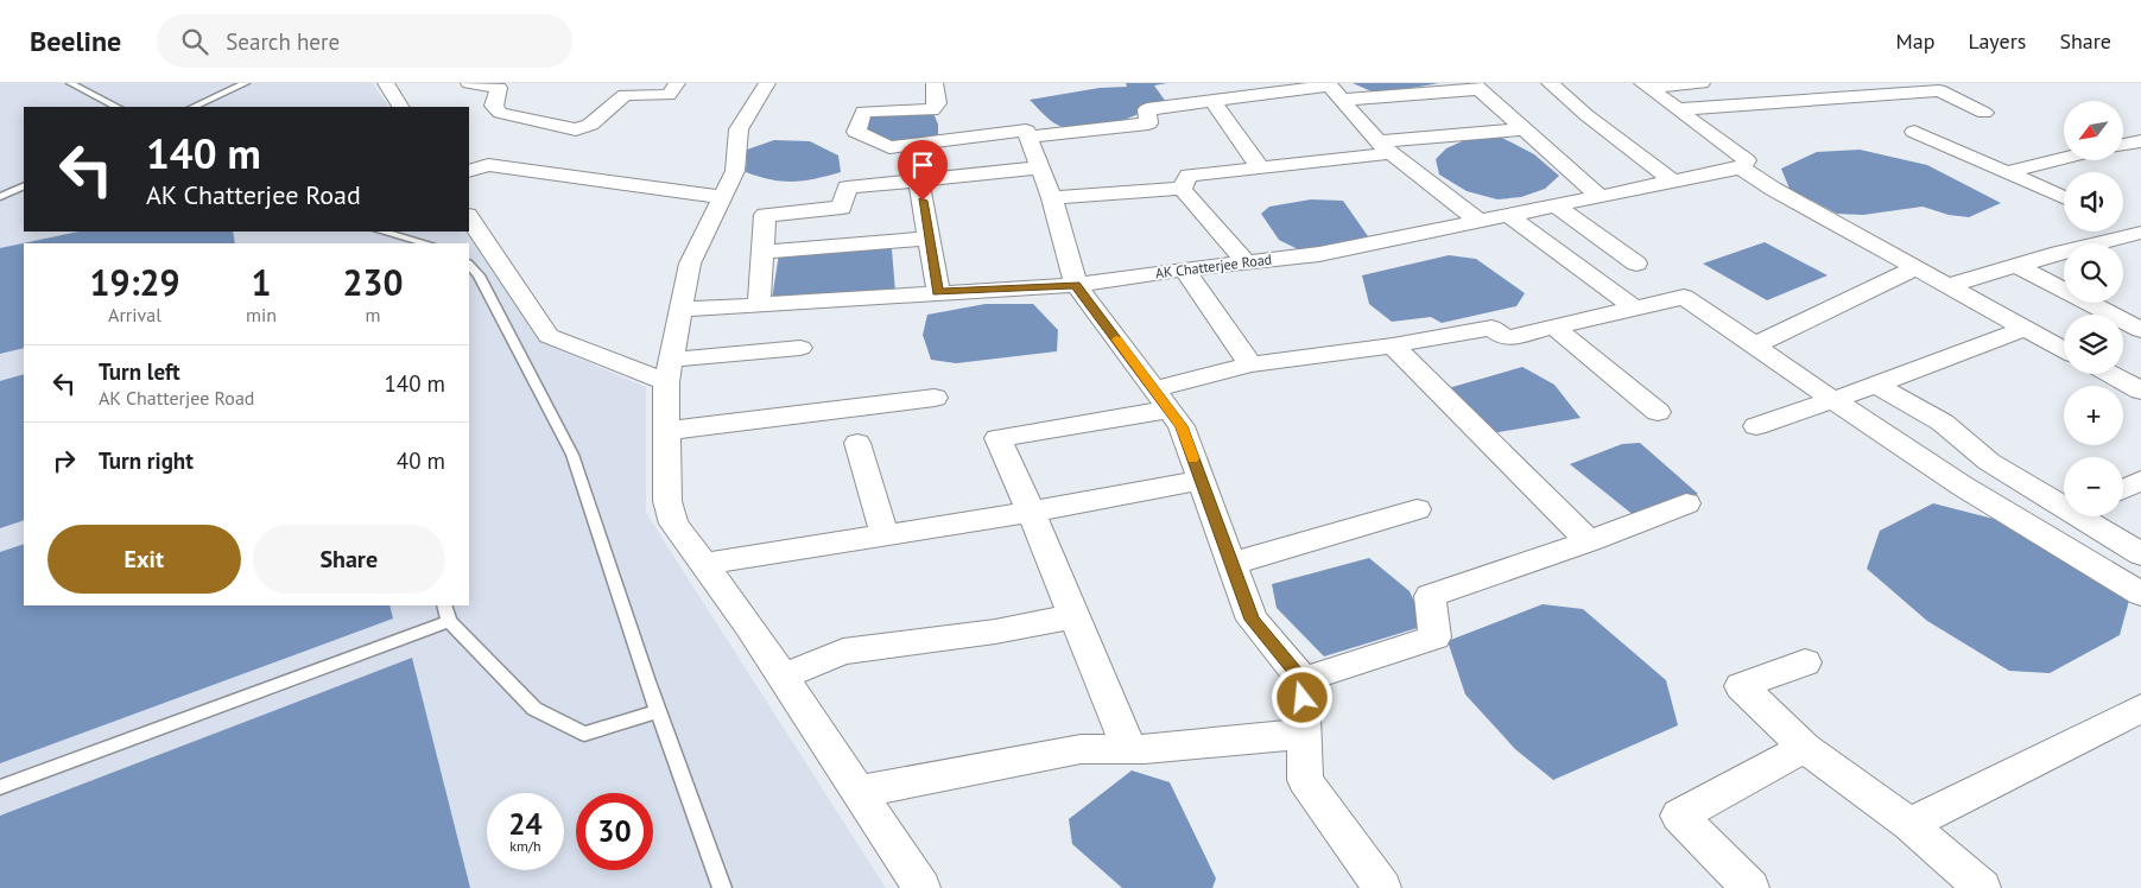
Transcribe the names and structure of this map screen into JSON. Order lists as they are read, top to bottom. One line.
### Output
{"streets":{"street":["AK Chatterjee Road"]},"north":"bottom left","page":{"header":"Beeline","search":"Search here","nav":["Map","Layers","Share"],"map_buttons":["+","−"],"turn":["140 m","AK Chatterjee Road"],"eta":["19:29","Arrival","1","min","230","m"],"list":[{"name":"Turn left","note":"AK Chatterjee Road","value":"140 m"},{"name":"Turn right","value":"40 m"}],"buttons":["Exit","Share"],"speed":"24 km/h","limit":"30"}}
